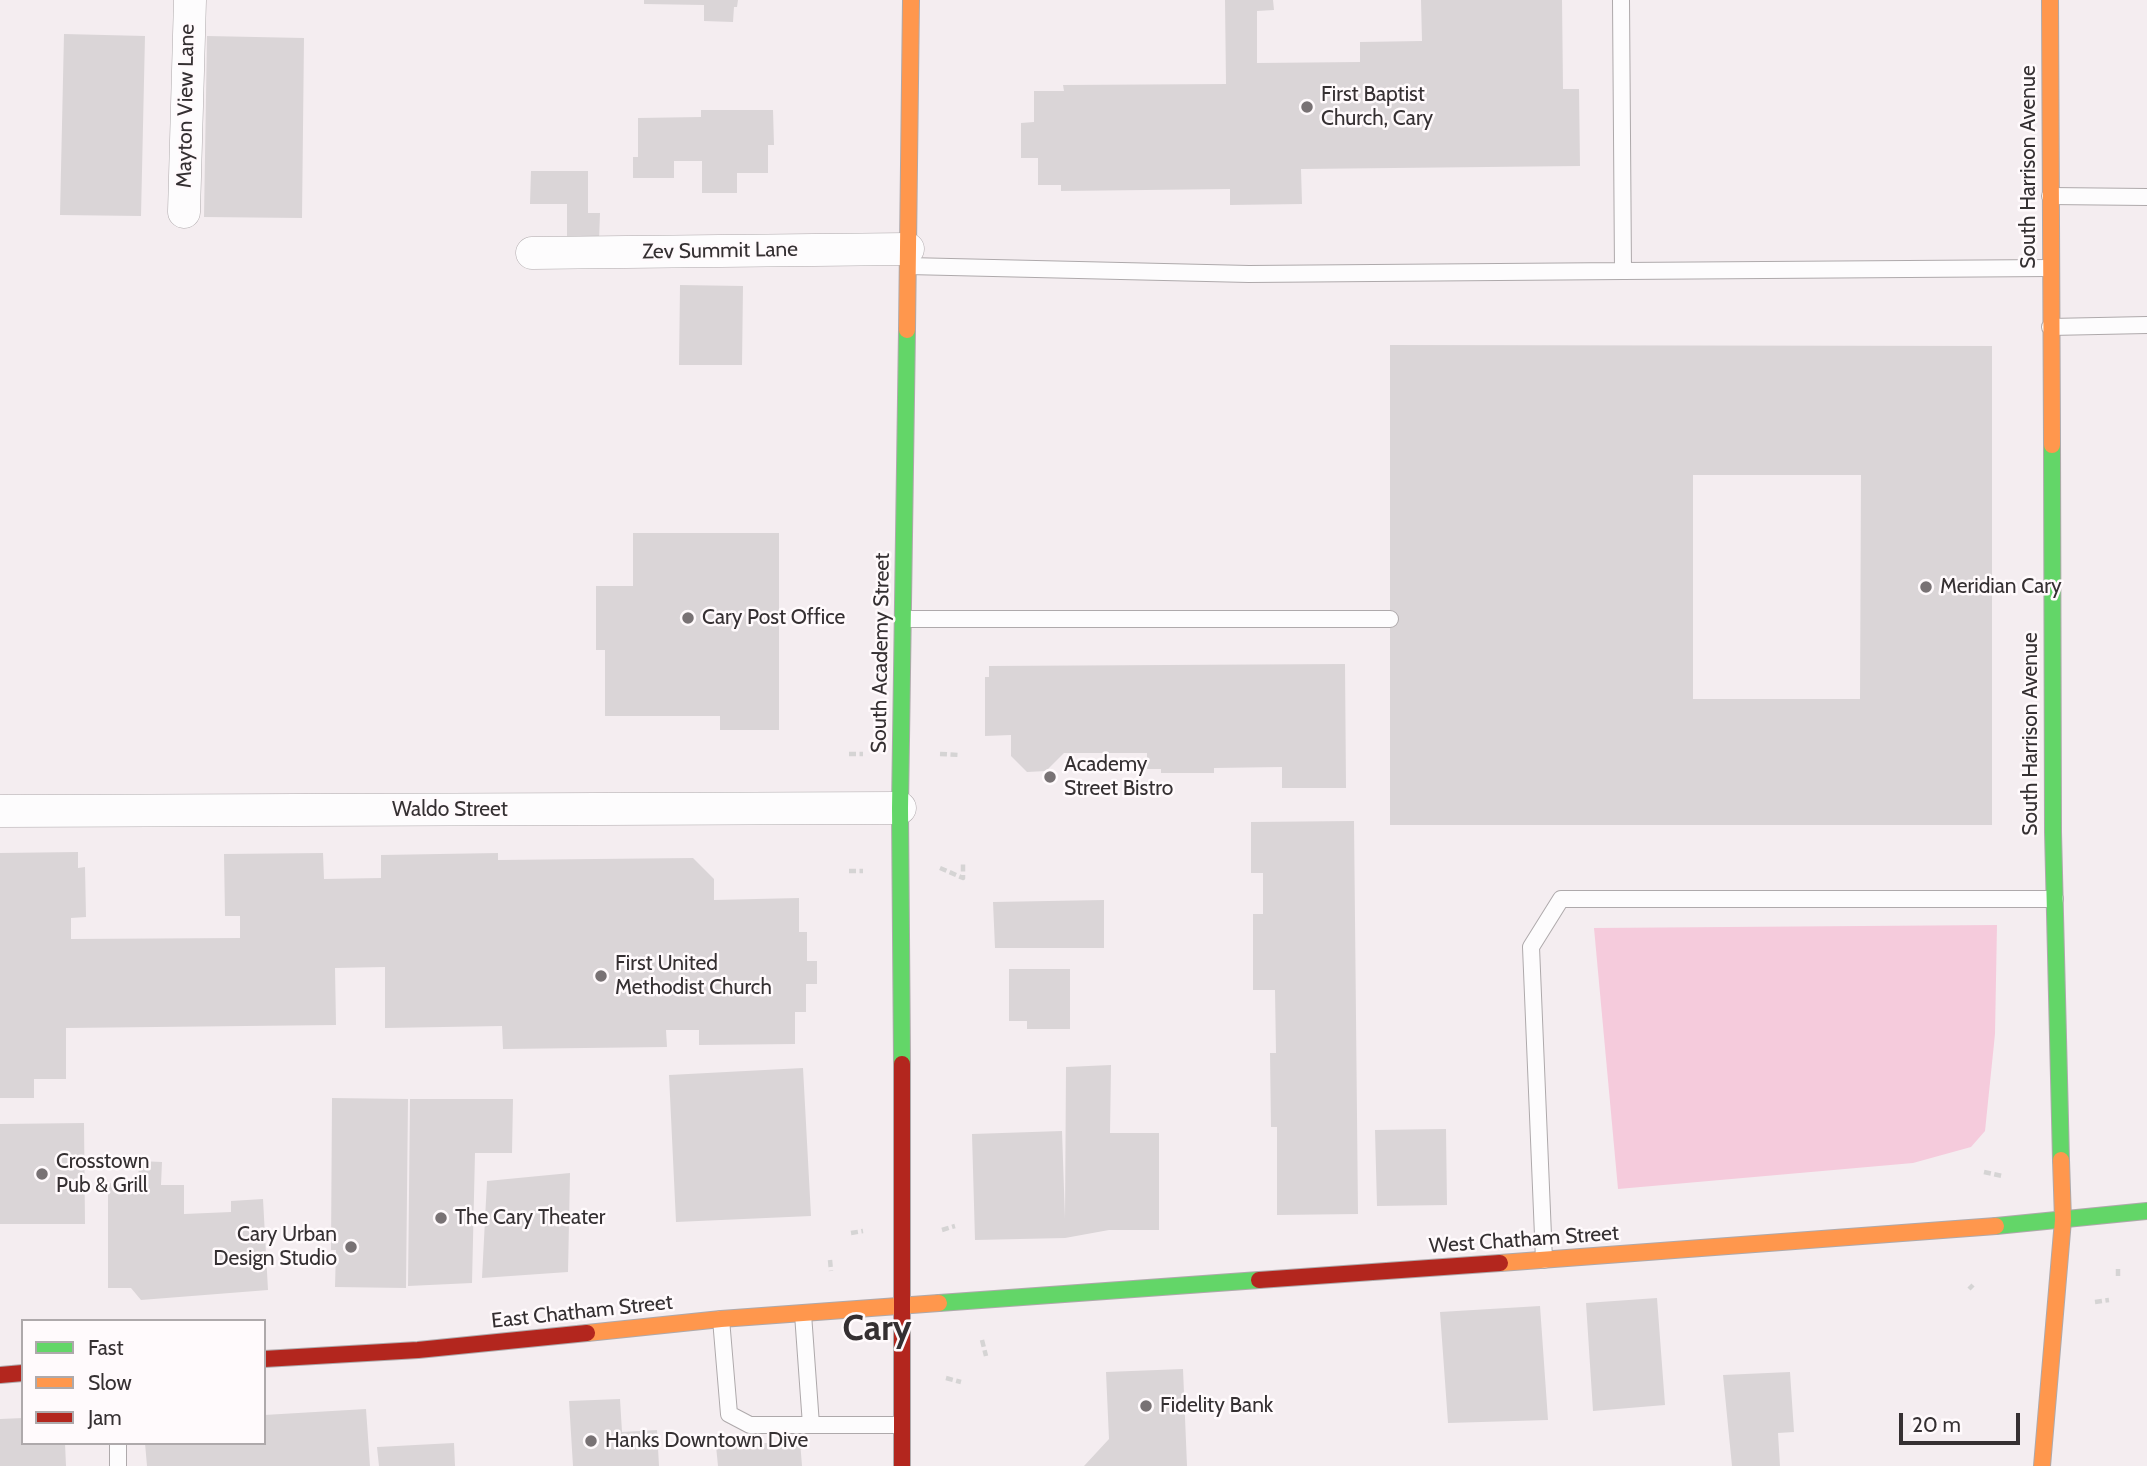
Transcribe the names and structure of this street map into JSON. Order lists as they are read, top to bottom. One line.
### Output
{"streets":{"main road":["South Harrison Avenue","South Academy Street","West Chatham Street","East Chatham Street"],"street":["Mayton View Lane","Zev Summit Lane","Waldo Street"]},"crossings":[["South Harrison Avenue","West Chatham Street"],["Zev Summit Lane","South Academy Street"],["South Academy Street","Waldo Street"],["South Academy Street","West Chatham Street"],["South Academy Street","East Chatham Street"],["West Chatham Street","East Chatham Street"]],"districts":["Cary"],"places":["First Baptist Church, Cary","Meridian Cary","Cary Post Office","Academy Street Bistro","First United Methodist Church","Crosstown Pub & Grill","The Cary Theater","Cary Urban Design Studio","Fidelity Bank","Hanks Downtown Dive"],"legend":["Fast","Slow","Jam"],"scale_bar":"20 m"}
